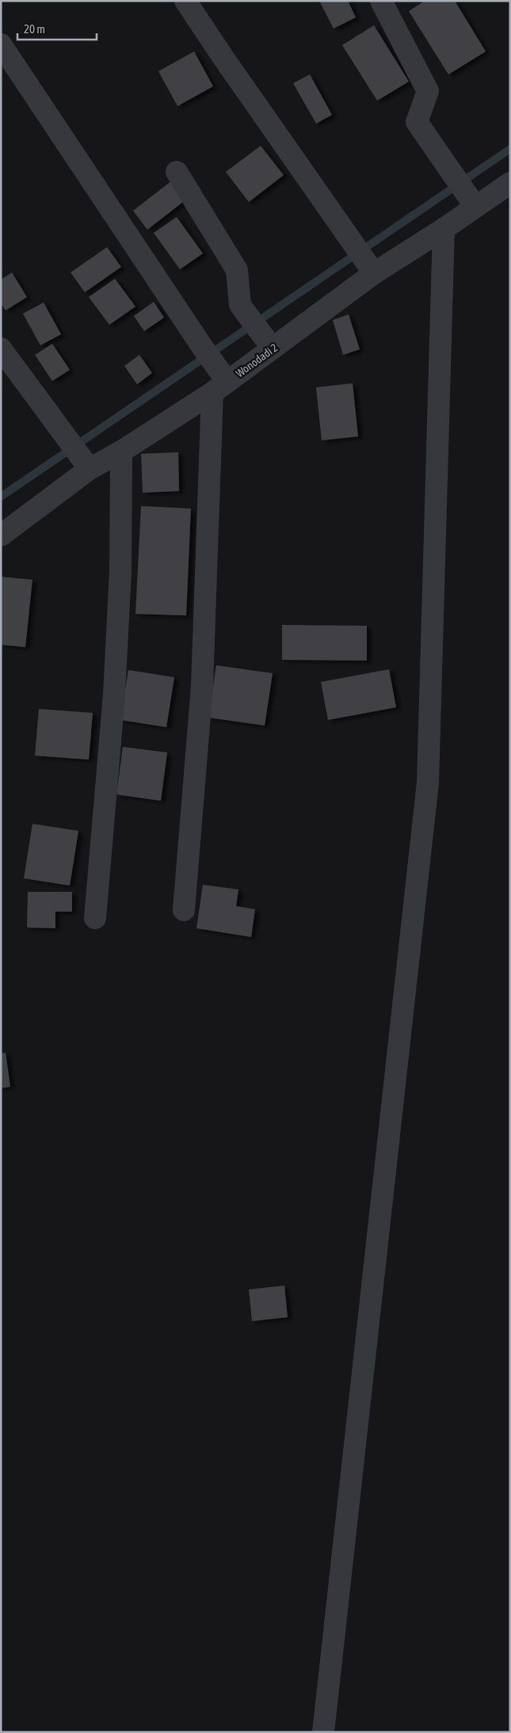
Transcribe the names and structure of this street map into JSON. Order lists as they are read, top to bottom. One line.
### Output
{"streets":{"street":["Wonodadi 2"]},"scale_bar":"20 m"}
